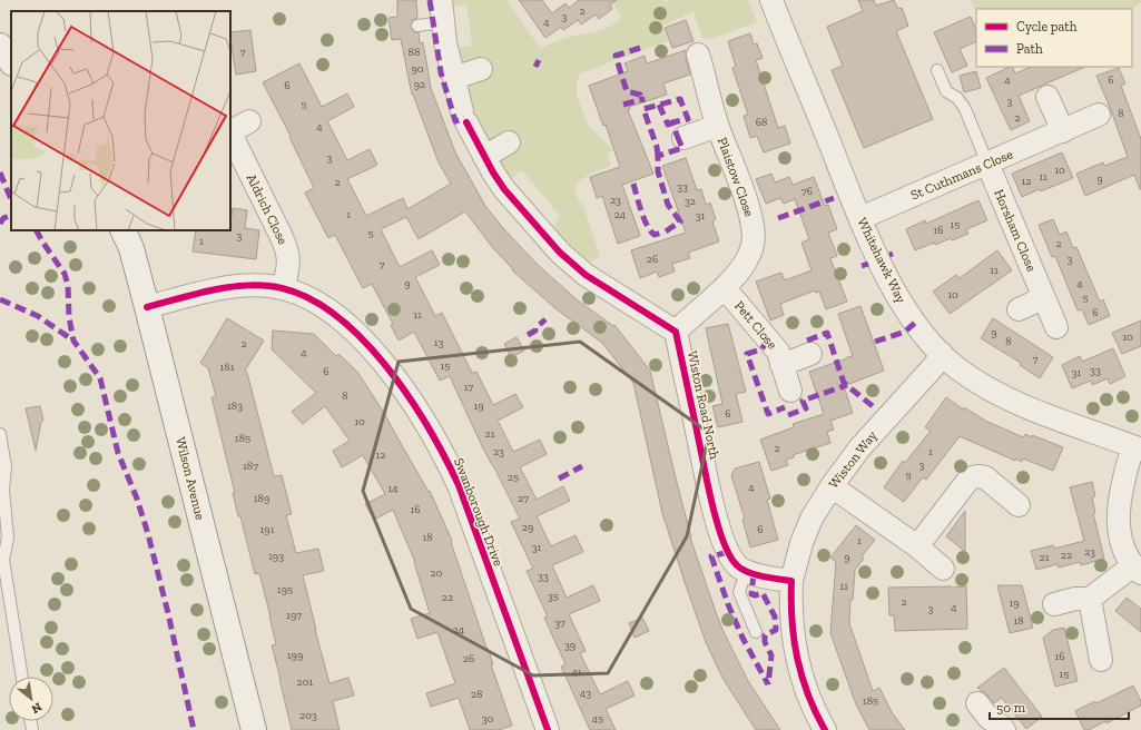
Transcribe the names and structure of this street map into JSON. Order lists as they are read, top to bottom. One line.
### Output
{"streets":{"street":["St Cuthmans Close","Plaistow Close","Aldrich Close","Horsham Close","Whitehawk Way","Pett Close","Wiston Road North","Wiston Way","Wilson Avenue","Swanborough Drive"]},"crossings":[["St Cuthmans Close","Horsham Close"],["St Cuthmans Close","Whitehawk Way"],["Plaistow Close","Pett Close"],["Plaistow Close","Wiston Road North"],["Aldrich Close","Swanborough Drive"],["Whitehawk Way","Wiston Way"],["Wilson Avenue","Swanborough Drive"]],"house_numbers":["2","3","4","7","88","90","4","6","92","6","3","5","8","2","68","4","3","10","11","9","12","2","33","76","23","32","1","24","31","15","16","5","3","1","2","26","3","7","11","9","4","10","5","6","11","9","10","8","13","2","4","7","15","181","33","6","31","17","8","183","19","6","10","21","185","2","23","1","12","3","187","5","25","4","14","189","27","16","29","191","6","18","1","31","23","22","193","9","21","20","33","11","195","35","22","2","19","4","3","197","18","37","24","39","199","16","26","41","15","201","43","28","185","203","30","45"],"legend":["Cycle path","Path"],"scale_bar":"50 m","north":"bottom right"}
